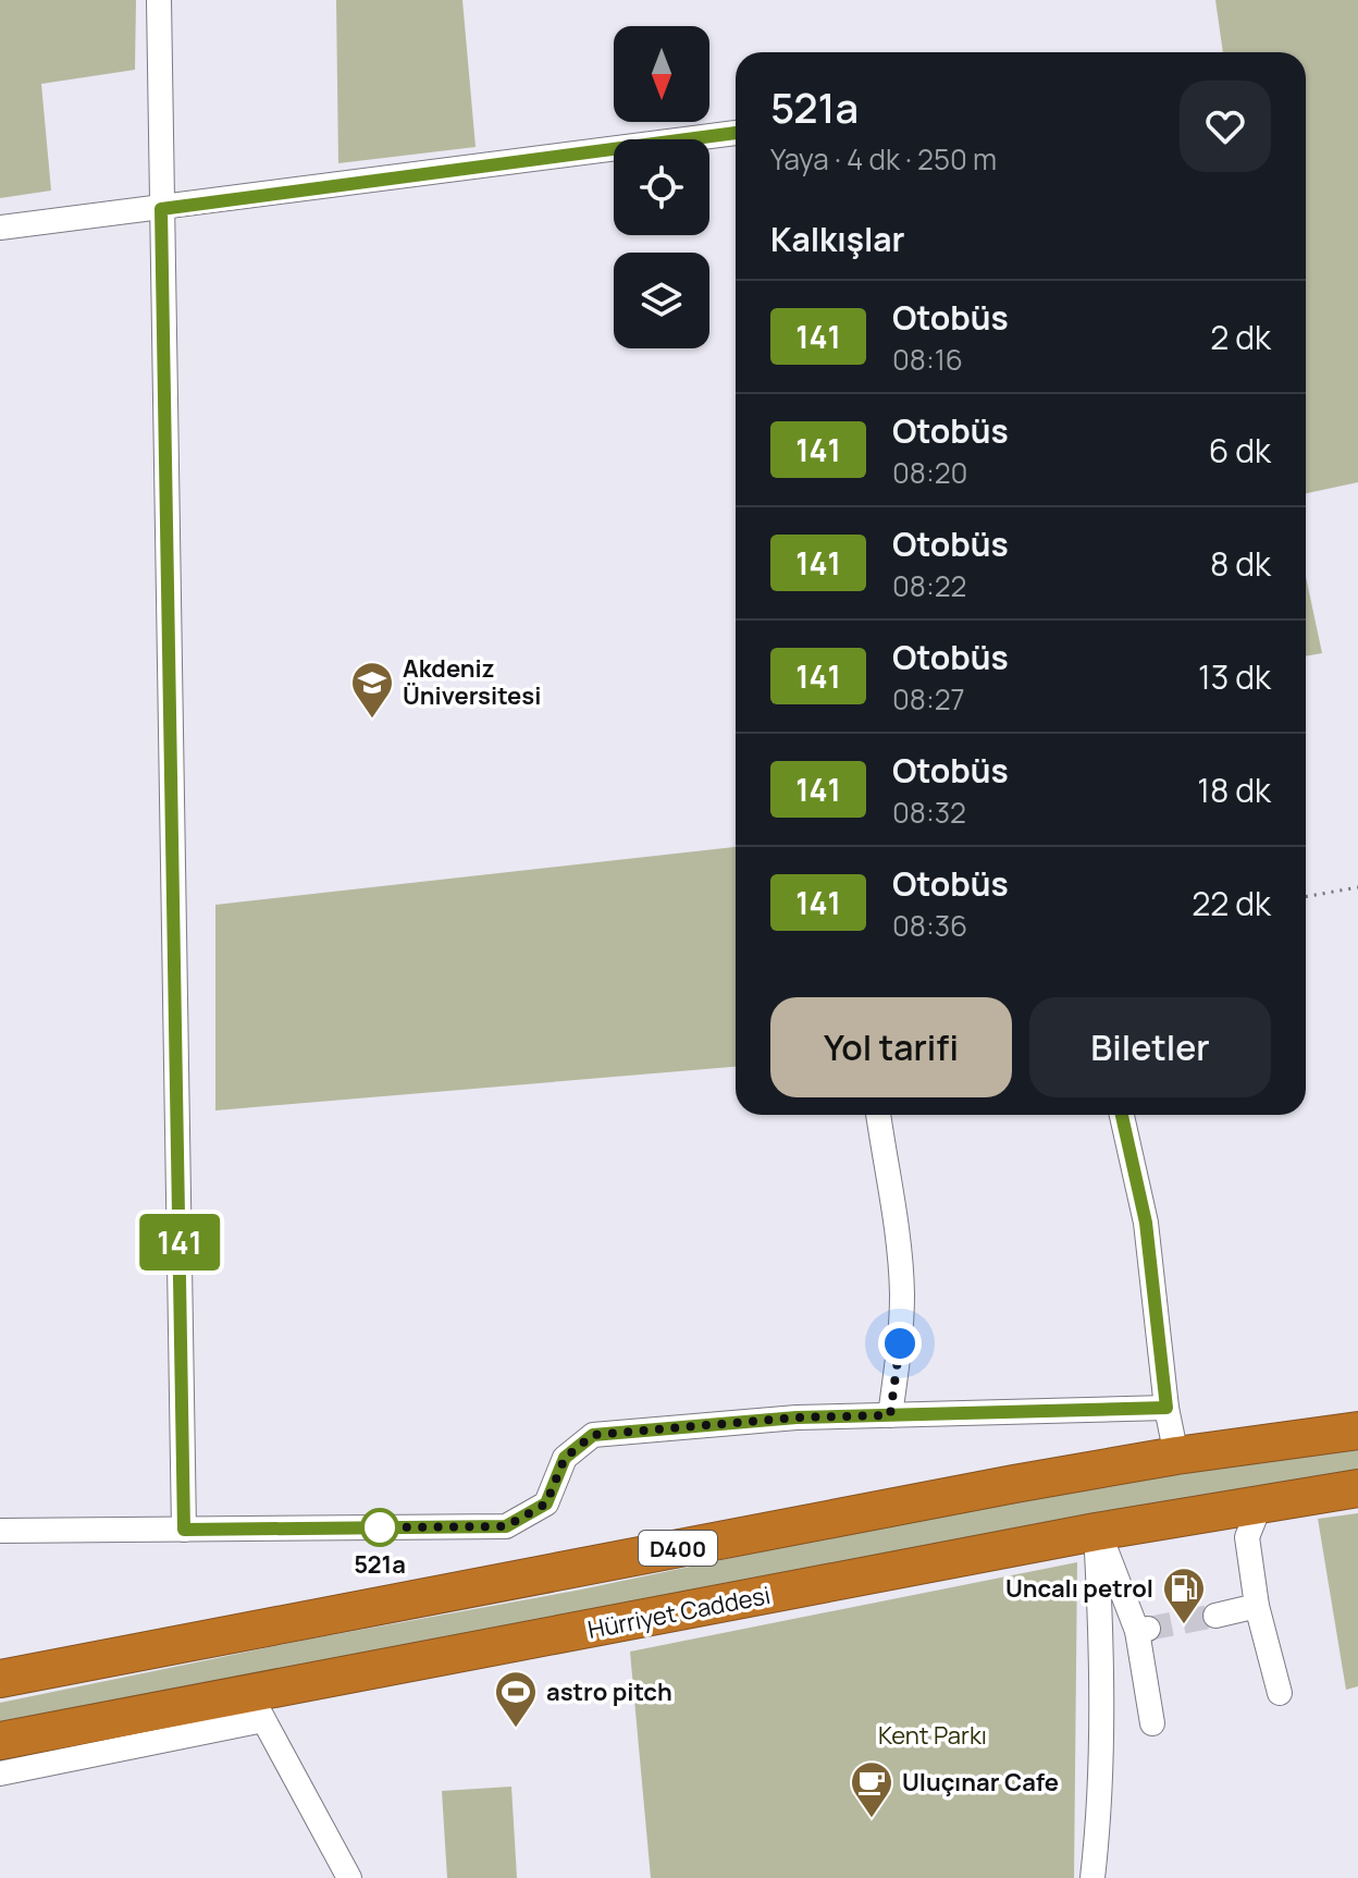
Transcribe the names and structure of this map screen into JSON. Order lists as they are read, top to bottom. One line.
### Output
{"streets":{"highway":["D400","Hürriyet Caddesi"]},"parks":["Kent Parkı"],"places":{"school or university":["Akdeniz Üniversitesi"],"other":["521a"],"fuel station":["Uncalı petrol"],"sports":["astro pitch"],"cafe":["Uluçınar Cafe"]},"lines":["bus line 141"],"north":"bottom","page":{"on_map":"141","heading":[["521a","Yaya · 4 dk · 250 m"],"Kalkışlar"],"list":[{"mark":"141","name":"Otobüs","note":"08:16","value":"2 dk"},{"mark":"141","name":"Otobüs","note":"08:20","value":"6 dk"},{"mark":"141","name":"Otobüs","note":"08:22","value":"8 dk"},{"mark":"141","name":"Otobüs","note":"08:27","value":"13 dk"},{"mark":"141","name":"Otobüs","note":"08:32","value":"18 dk"},{"mark":"141","name":"Otobüs","note":"08:36","value":"22 dk"}],"buttons":["Yol tarifi","Biletler"]}}
